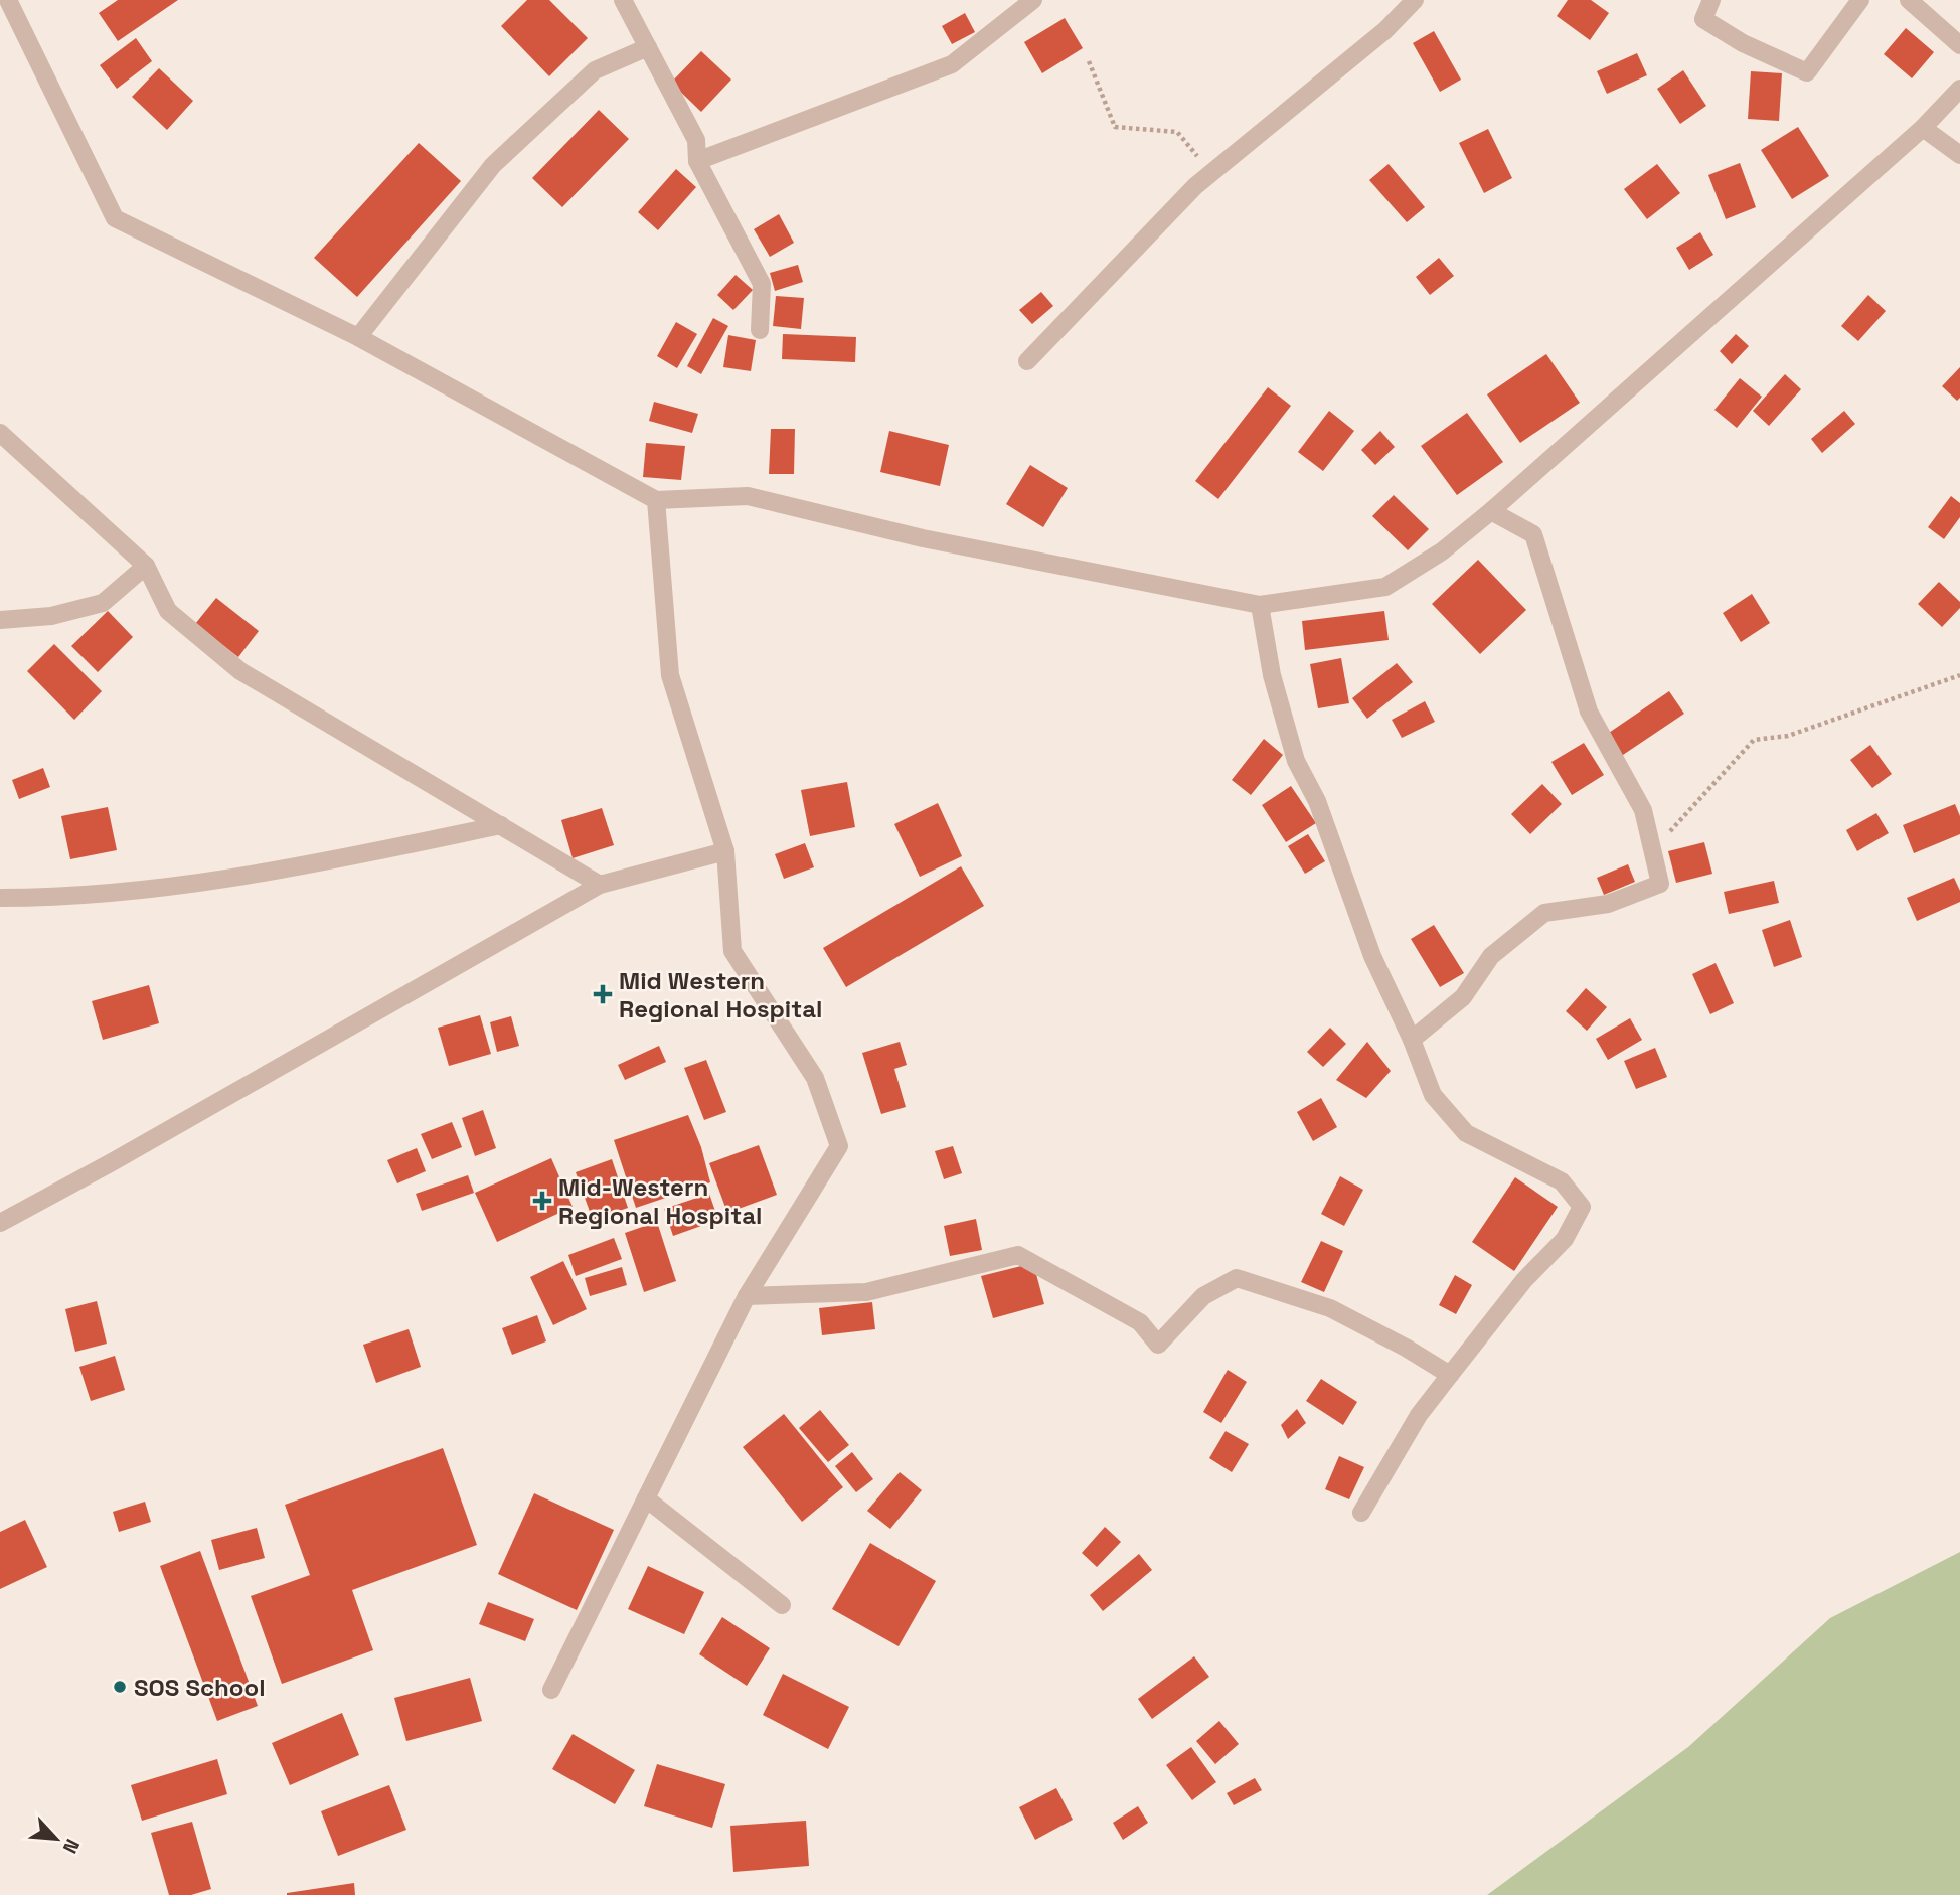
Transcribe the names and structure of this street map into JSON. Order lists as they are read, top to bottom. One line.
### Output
{"places":{"health":["Mid Western Regional Hospital","Mid-Western Regional Hospital"],"other":["SOS School"]},"north":"bottom right"}
